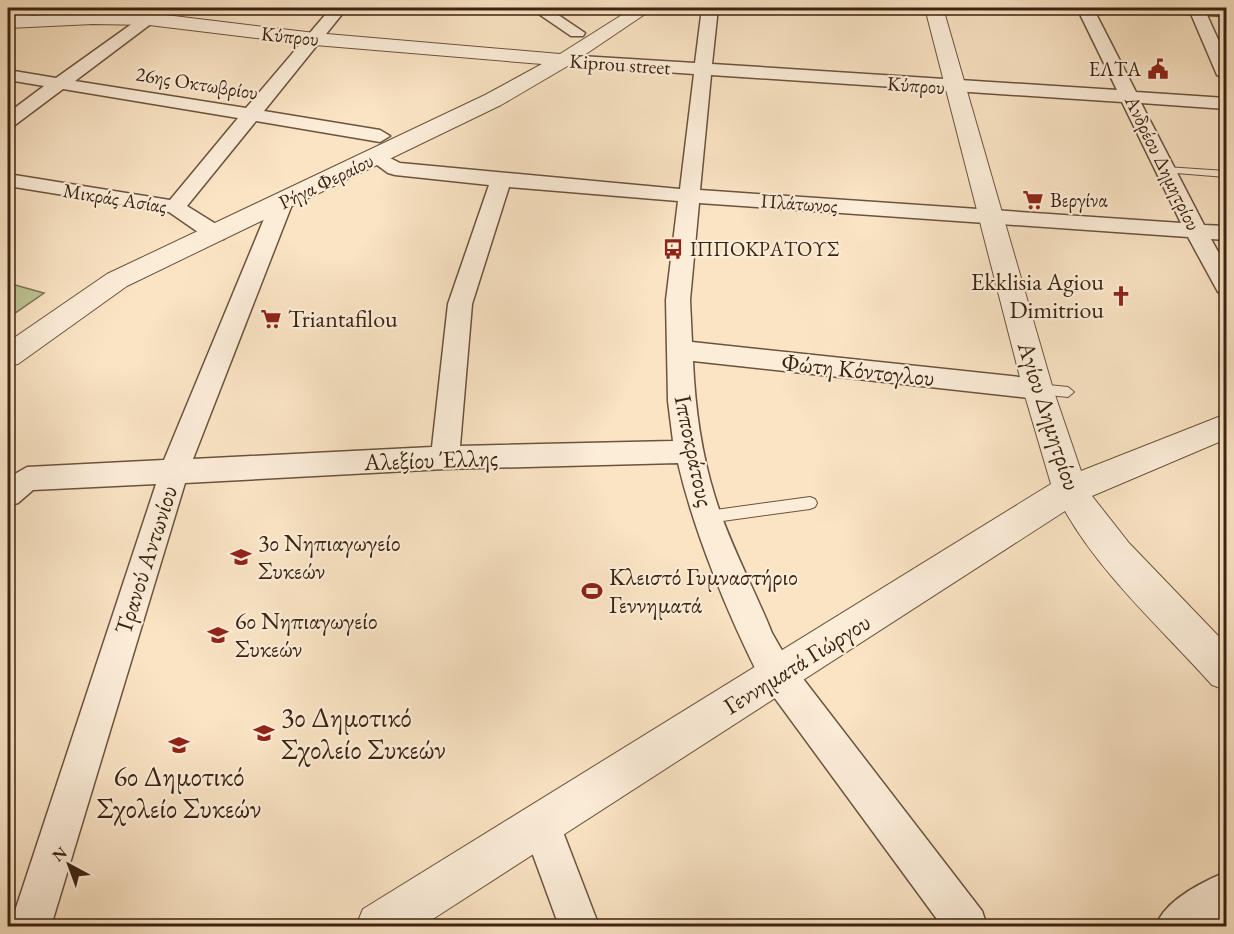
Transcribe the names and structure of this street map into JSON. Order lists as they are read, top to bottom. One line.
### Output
{"streets":{"street":["Κύπρου","Kiprou street","26ης Οκτωβρίου","Ανδρέου Δημητρίου","Ρήγα Φεραίου","Μικράς Ασίας","Πλάτωνος","Φώτη Κόντογλου","Αγίου Δημητρίου","Ιπποκράτους","Αλεξίου Έλλης","Τρανού Αντωνίου","Γεννηματά Γιώργου"]},"crossings":[["Κύπρου","Kiprou street"],["Κύπρου","Ανδρέου Δημητρίου"],["Κύπρου","Ρήγα Φεραίου"],["Κύπρου","Αγίου Δημητρίου"],["Κύπρου","Ιπποκράτους"],["Kiprou street","Ρήγα Φεραίου"],["Kiprou street","Ιπποκράτους"],["26ης Οκτωβρίου","Ρήγα Φεραίου"],["26ης Οκτωβρίου","Πλάτωνος"],["Ανδρέου Δημητρίου","Πλάτωνος"],["Ρήγα Φεραίου","Μικράς Ασίας"],["Ρήγα Φεραίου","Πλάτωνος"],["Ρήγα Φεραίου","Τρανού Αντωνίου"],["Πλάτωνος","Αγίου Δημητρίου"],["Πλάτωνος","Ιπποκράτους"],["Φώτη Κόντογλου","Αγίου Δημητρίου"],["Φώτη Κόντογλου","Ιπποκράτους"],["Αγίου Δημητρίου","Γεννηματά Γιώργου"],["Ιπποκράτους","Αλεξίου Έλλης"],["Ιπποκράτους","Γεννηματά Γιώργου"],["Αλεξίου Έλλης","Τρανού Αντωνίου"]],"places":{"public building":["ΕΛΤΑ"],"supermarket":["Βεργίνα","Triantafilou"],"bus stop":["ΙΠΠΟΚΡΑΤΟΥΣ"],"church":["Ekklisia Agiou Dimitriou"],"school or university":["3ο Νηπιαγωγείο Συκεών","6ο Νηπιαγωγείο Συκεών","3ο Δημοτικό Σχολείο Συκεών","6ο Δημοτικό Σχολείο Συκεών"],"sports":["Κλειστό Γυμναστήριο Γεννηματά"]},"north":"top left"}
